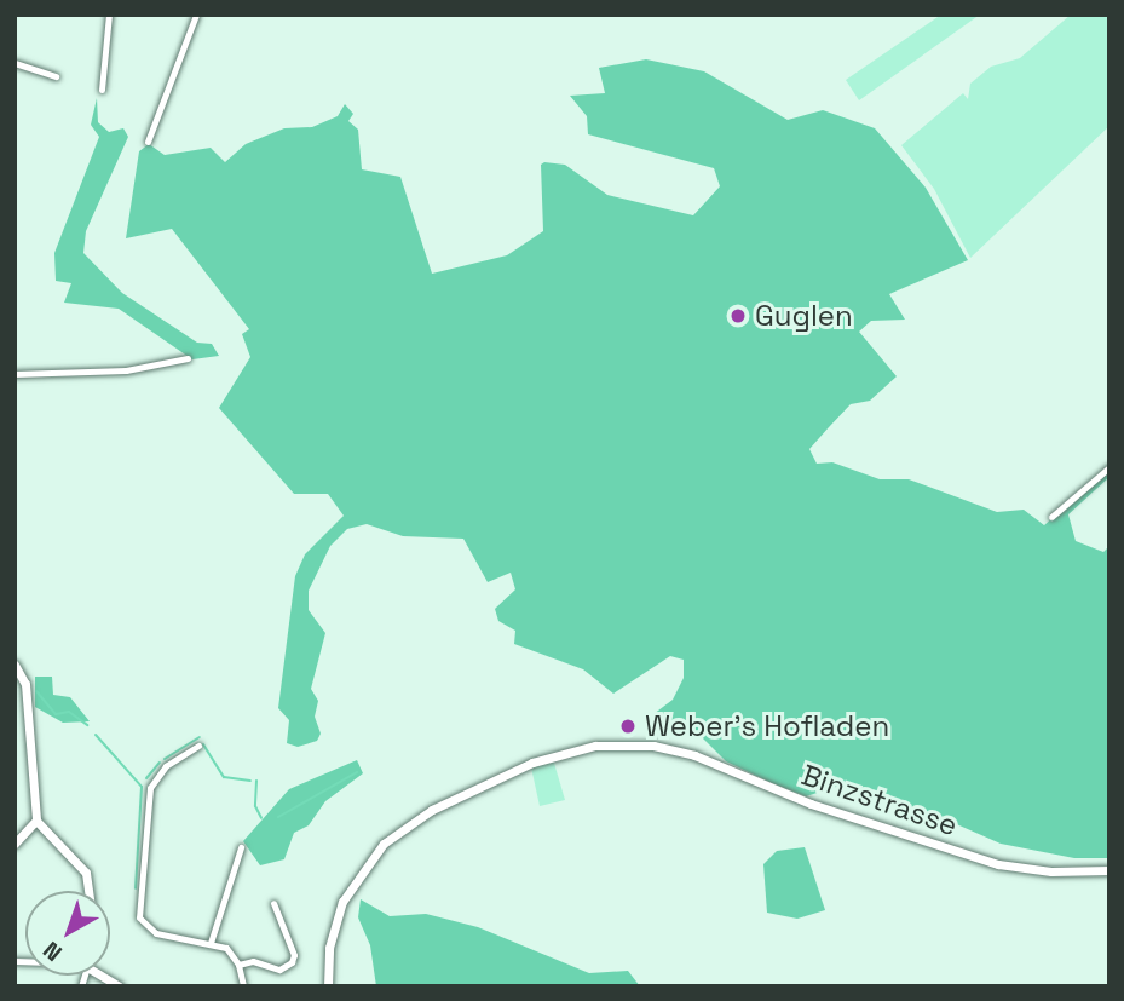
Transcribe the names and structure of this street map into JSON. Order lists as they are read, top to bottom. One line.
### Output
{"streets":{"main road":["Binzstrasse"]},"places":["Guglen","Weber's Hofladen"],"north":"bottom left"}
